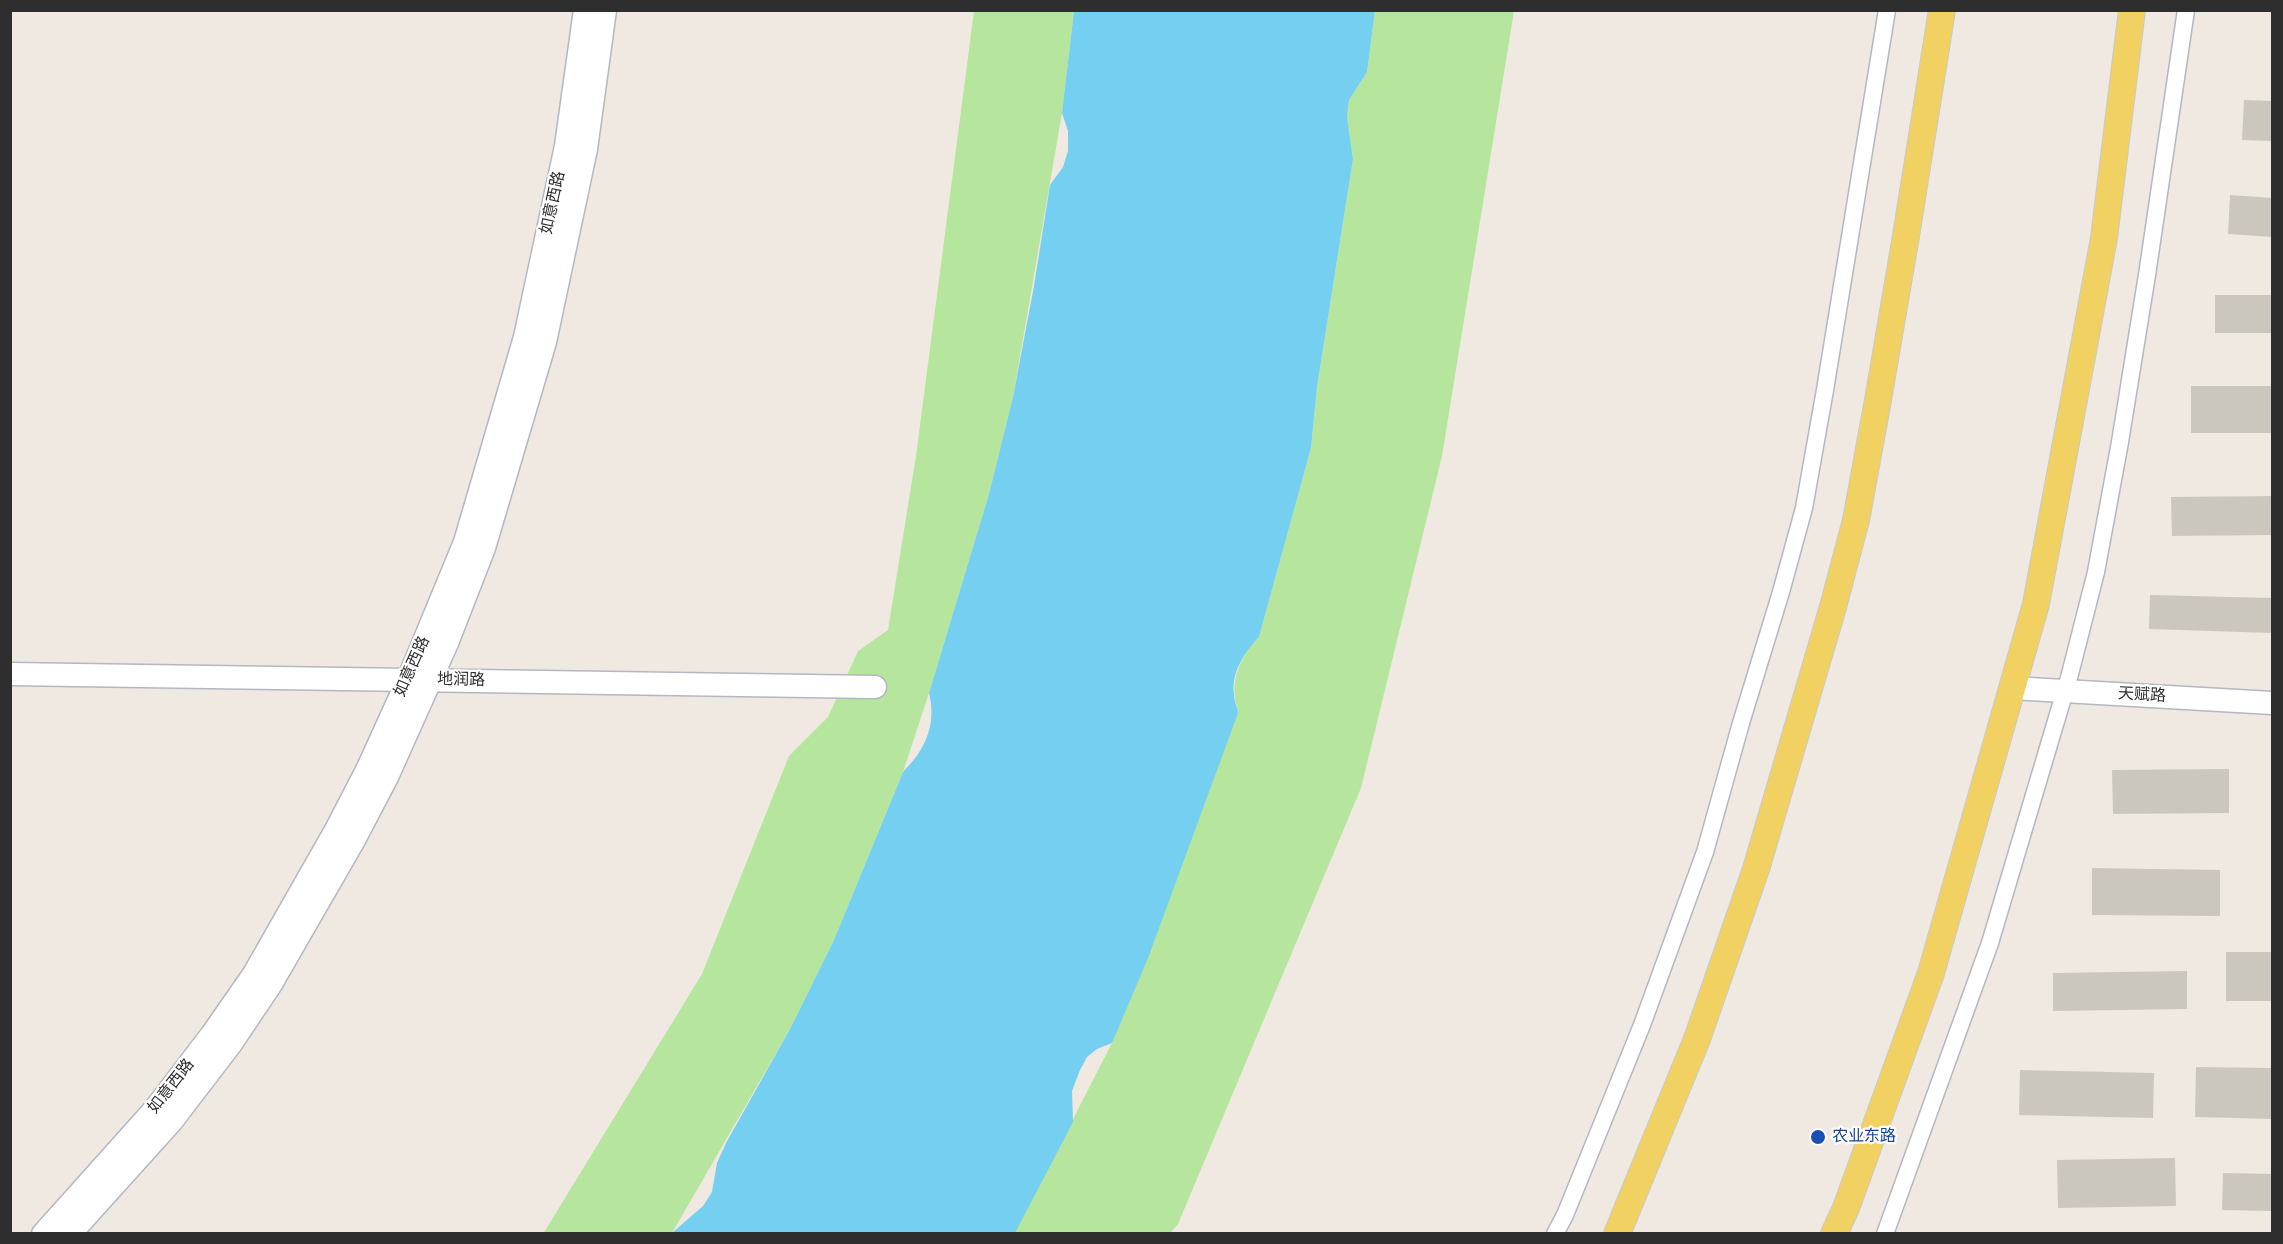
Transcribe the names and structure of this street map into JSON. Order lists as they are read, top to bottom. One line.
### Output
{"streets":{"street":["如意西路","地润路","天赋路"]},"crossings":[["如意西路","地润路"]],"places":["农业东路"]}
